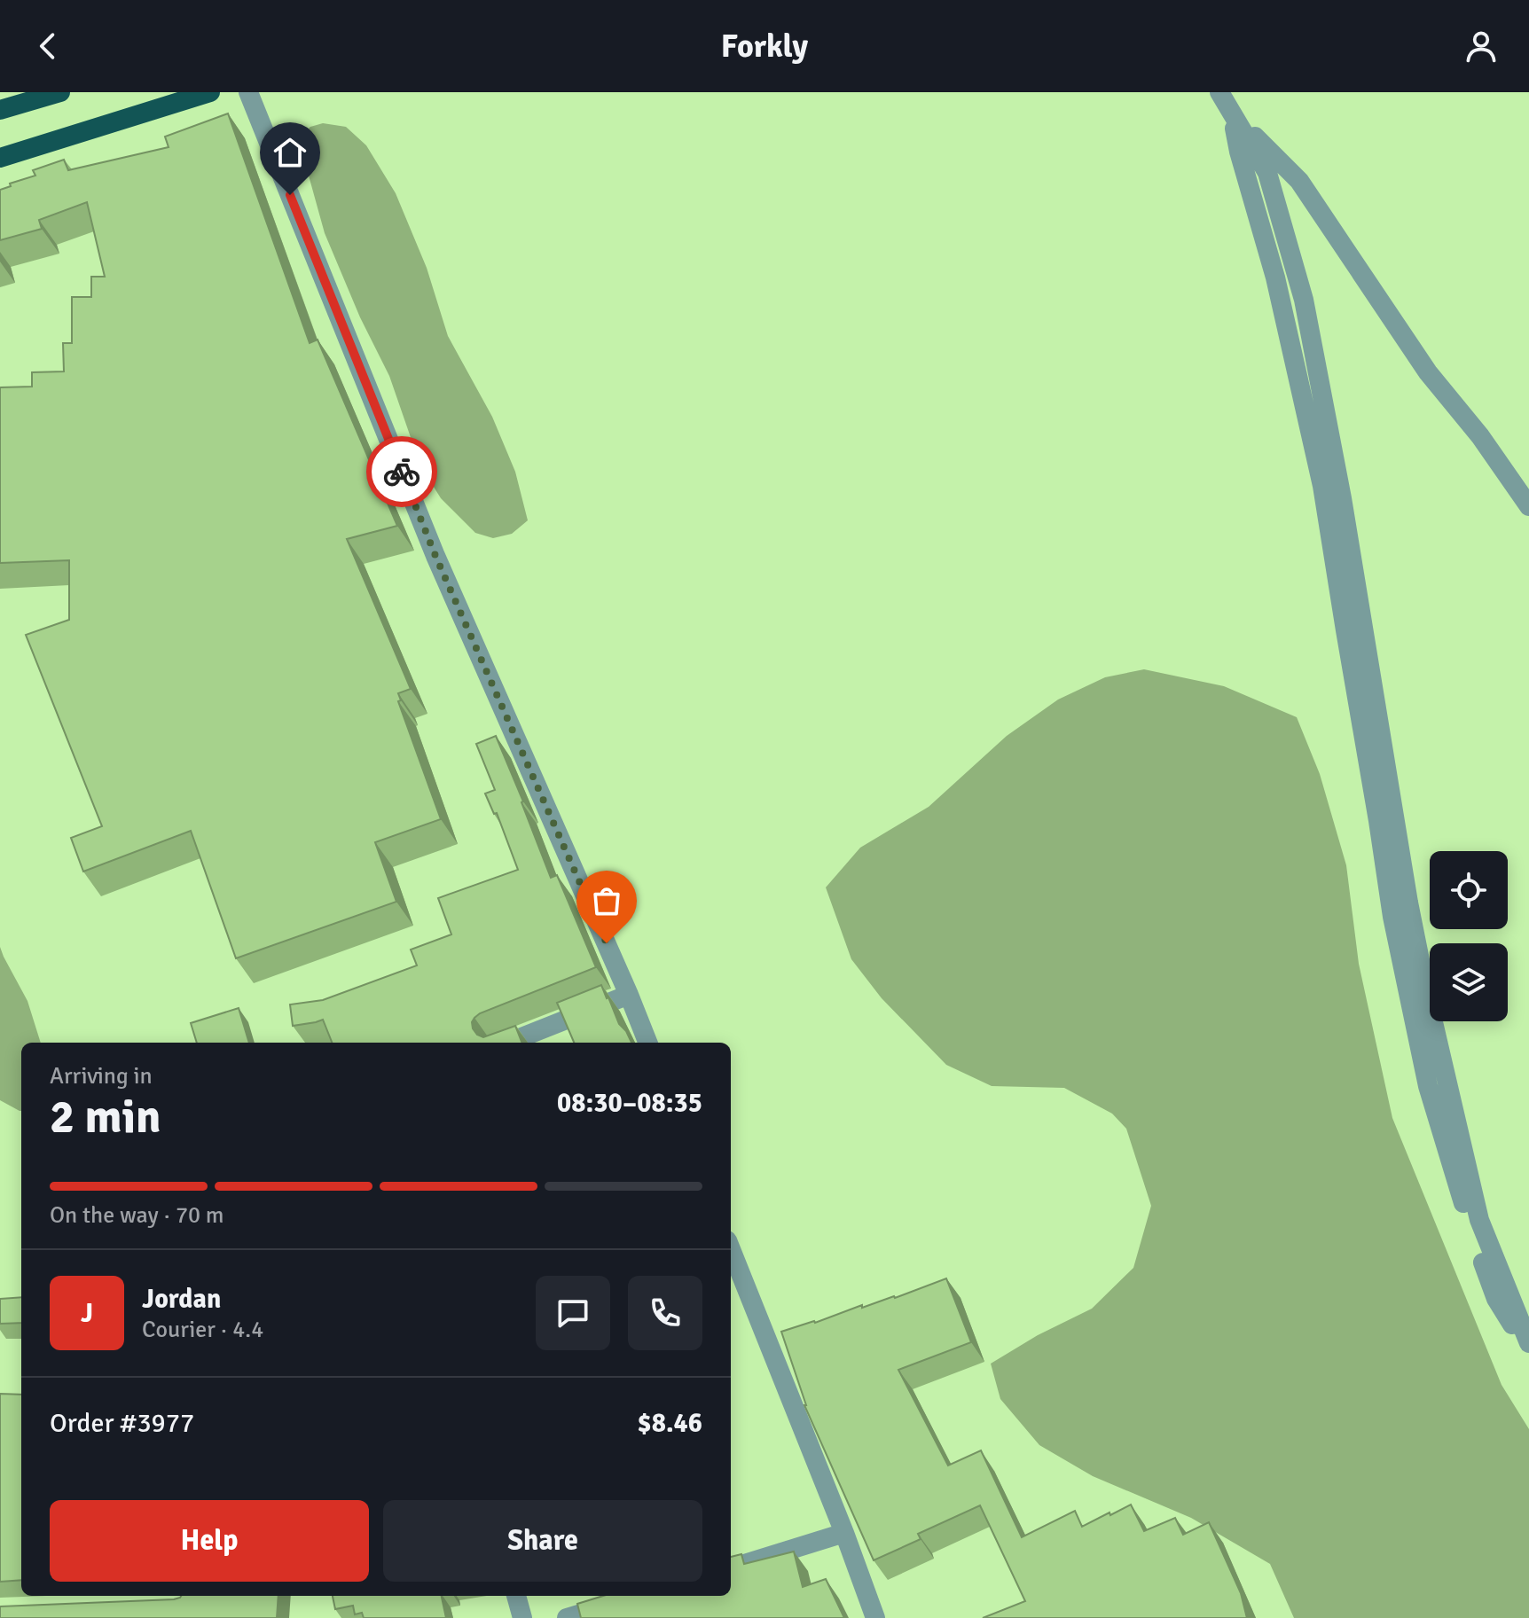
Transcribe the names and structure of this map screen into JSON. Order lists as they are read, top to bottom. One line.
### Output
{"page":{"header":"Forkly","heading":["2 min","Arriving in","08:30–08:35"],"panel":["Jordan","Courier · 4.4","Order #3977","$8.46"],"bar":"On the way · 70 m","round":"J","buttons":["Help","Share"]}}
